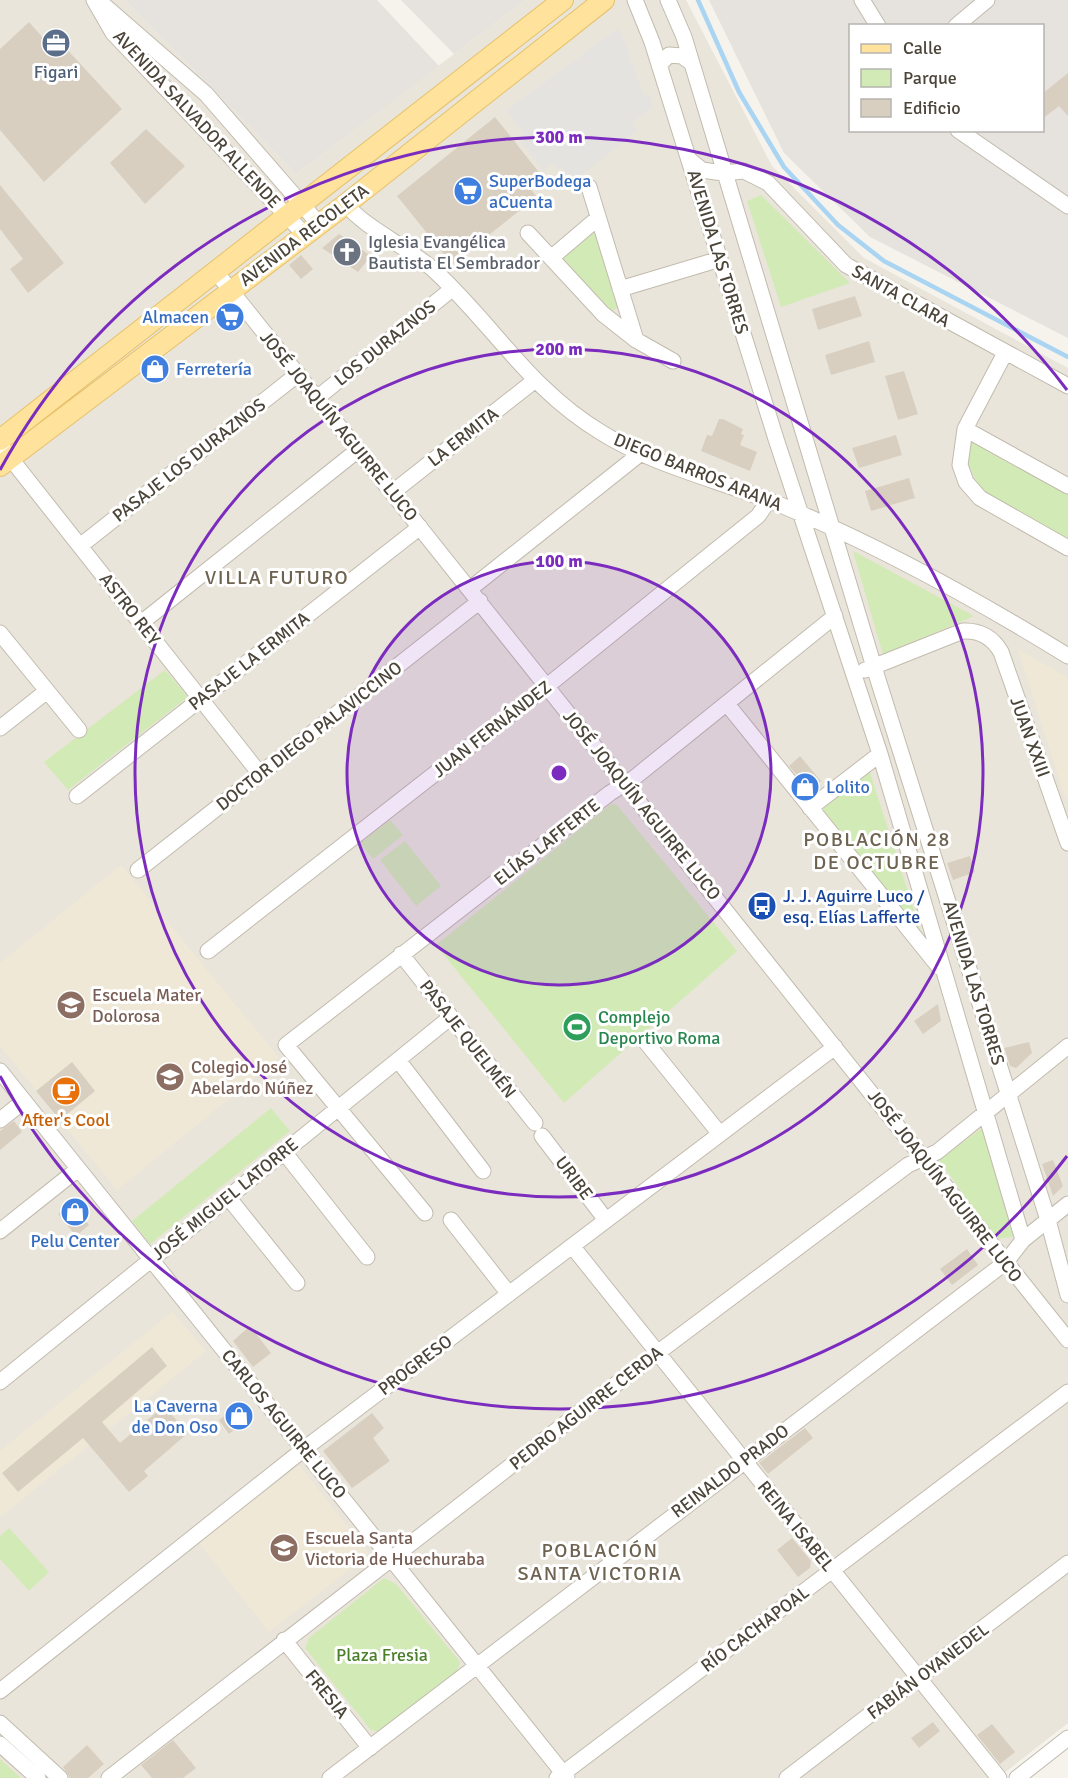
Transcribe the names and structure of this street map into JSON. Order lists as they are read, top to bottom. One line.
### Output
{"streets":{"main road":["AVENIDA RECOLETA"],"street":["AVENIDA SALVADOR ALLENDE","AVENIDA LAS TORRES","SANTA CLARA","LOS DURAZNOS","JOSÉ JOAQUÍN AGUIRRE LUCO","LA ERMITA","PASAJE LOS DURAZNOS","DIEGO BARROS ARANA","ASTRO REY","PASAJE LA ERMITA","JUAN FERNÁNDEZ","DOCTOR DIEGO PALAVICCINO","JUAN XXIII","ELÍAS LAFFERTE","PASAJE QUELMÉN","URIBE","JOSÉ MIGUEL LATORRE","PROGRESO","PEDRO AGUIRRE CERDA","CARLOS AGUIRRE LUCO","REINALDO PRADO","REINA ISABEL","RÍO CACHAPOAL","FABIÁN OYANEDEL","FRESIA"]},"crossings":[["AVENIDA SALVADOR ALLENDE","AVENIDA RECOLETA"],["AVENIDA RECOLETA","JOSÉ JOAQUÍN AGUIRRE LUCO"],["AVENIDA RECOLETA","DIEGO BARROS ARANA"],["AVENIDA RECOLETA","ASTRO REY"],["AVENIDA LAS TORRES","SANTA CLARA"],["AVENIDA LAS TORRES","DIEGO BARROS ARANA"],["AVENIDA LAS TORRES","JUAN XXIII"],["AVENIDA LAS TORRES","ELÍAS LAFFERTE"],["AVENIDA LAS TORRES","PEDRO AGUIRRE CERDA"],["AVENIDA LAS TORRES","REINALDO PRADO"],["LOS DURAZNOS","JOSÉ JOAQUÍN AGUIRRE LUCO"],["LOS DURAZNOS","DIEGO BARROS ARANA"],["JOSÉ JOAQUÍN AGUIRRE LUCO","LA ERMITA"],["JOSÉ JOAQUÍN AGUIRRE LUCO","PASAJE LOS DURAZNOS"],["JOSÉ JOAQUÍN AGUIRRE LUCO","PASAJE LA ERMITA"],["JOSÉ JOAQUÍN AGUIRRE LUCO","JUAN FERNÁNDEZ"],["JOSÉ JOAQUÍN AGUIRRE LUCO","DOCTOR DIEGO PALAVICCINO"],["JOSÉ JOAQUÍN AGUIRRE LUCO","ELÍAS LAFFERTE"],["JOSÉ JOAQUÍN AGUIRRE LUCO","PROGRESO"],["JOSÉ JOAQUÍN AGUIRRE LUCO","PEDRO AGUIRRE CERDA"],["JOSÉ JOAQUÍN AGUIRRE LUCO","REINALDO PRADO"],["LA ERMITA","DIEGO BARROS ARANA"],["PASAJE LOS DURAZNOS","ASTRO REY"],["DIEGO BARROS ARANA","JUAN FERNÁNDEZ"],["ASTRO REY","PASAJE LA ERMITA"],["ASTRO REY","DOCTOR DIEGO PALAVICCINO"],["ELÍAS LAFFERTE","PASAJE QUELMÉN"],["ELÍAS LAFFERTE","JOSÉ MIGUEL LATORRE"],["PASAJE QUELMÉN","URIBE"],["PASAJE QUELMÉN","JOSÉ MIGUEL LATORRE"],["URIBE","PROGRESO"],["JOSÉ MIGUEL LATORRE","CARLOS AGUIRRE LUCO"],["PROGRESO","CARLOS AGUIRRE LUCO"],["PROGRESO","REINA ISABEL"],["PEDRO AGUIRRE CERDA","CARLOS AGUIRRE LUCO"],["PEDRO AGUIRRE CERDA","REINA ISABEL"],["PEDRO AGUIRRE CERDA","FRESIA"],["CARLOS AGUIRRE LUCO","REINALDO PRADO"],["CARLOS AGUIRRE LUCO","RÍO CACHAPOAL"],["REINALDO PRADO","REINA ISABEL"],["REINALDO PRADO","FRESIA"],["REINA ISABEL","RÍO CACHAPOAL"],["REINA ISABEL","FABIÁN OYANEDEL"]],"districts":["VILLA FUTURO","POBLACIÓN 28 DE OCTUBRE","POBLACIÓN SANTA VICTORIA"],"parks":["Plaza Fresia"],"places":{"office":["Figari"],"supermarket":["SuperBodega aCuenta","Almacen"],"church":["Iglesia Evangélica Bautista El Sembrador"],"shop":["Ferretería","Lolito","Pelu Center","La Caverna de Don Oso"],"bus stop":["J. J. Aguirre Luco / esq. Elías Lafferte"],"school or university":["Escuela Mater Dolorosa","Colegio José Abelardo Núñez","Escuela Santa Victoria de Huechuraba"],"sports":["Complejo Deportivo Roma"],"cafe":["After's Cool"]},"legend":["Calle","Parque","Edificio"],"rings":["300 m","200 m","100 m"]}
